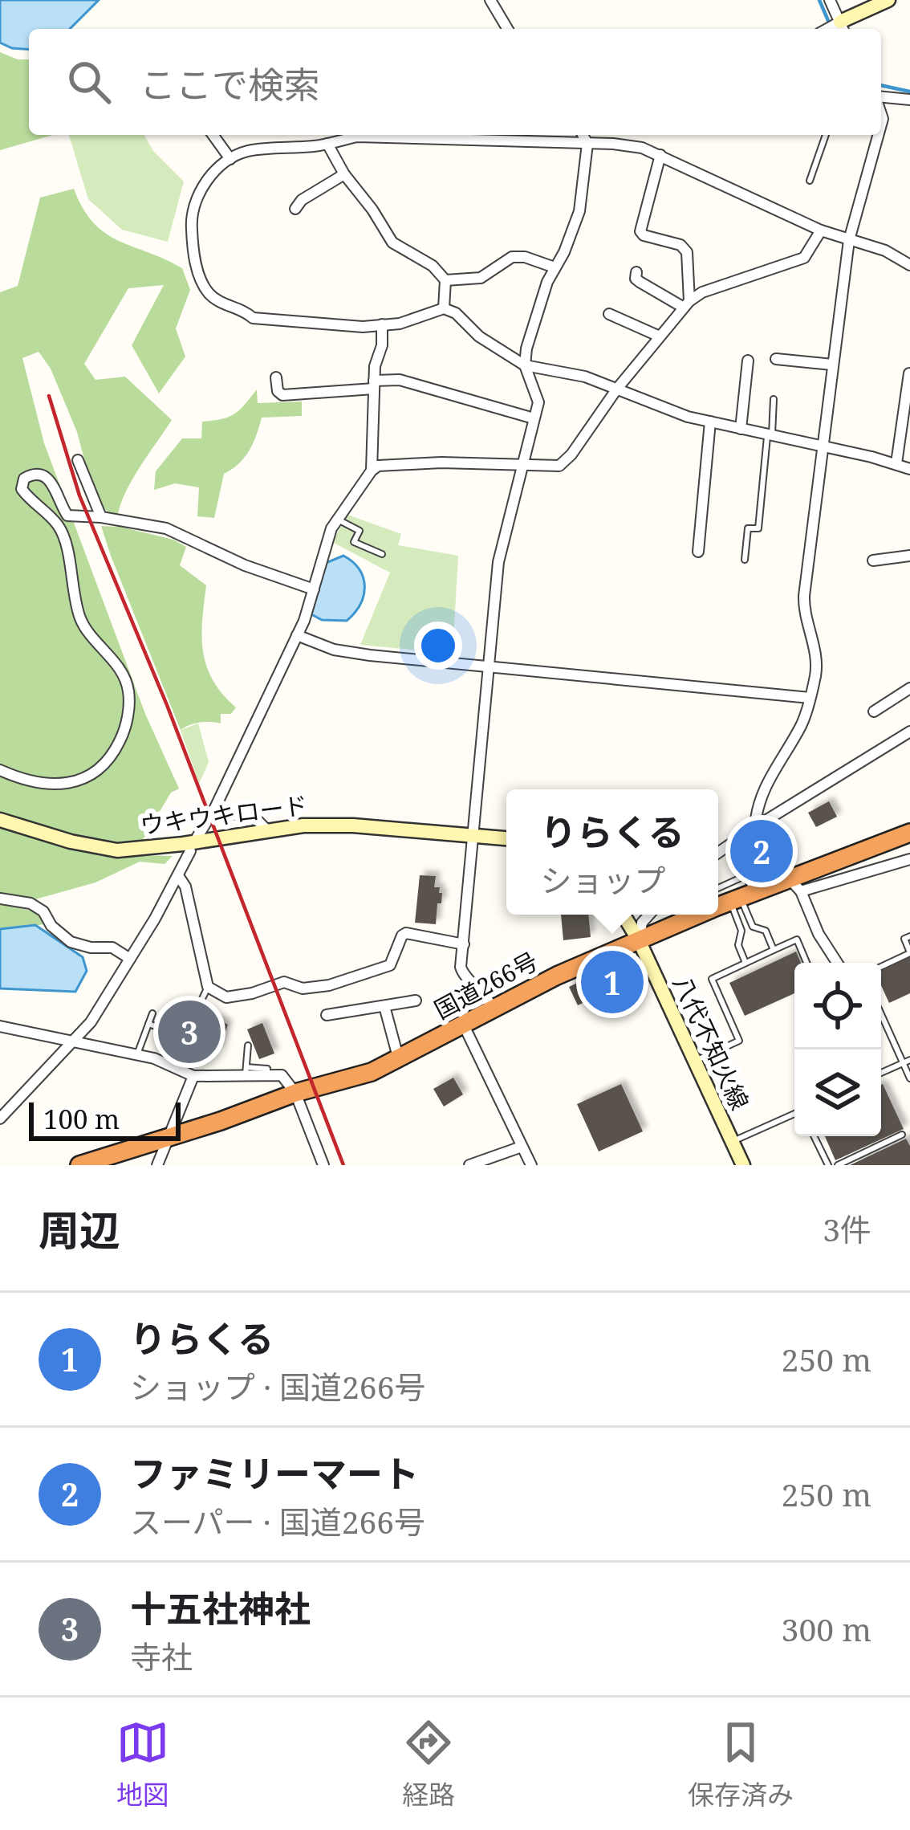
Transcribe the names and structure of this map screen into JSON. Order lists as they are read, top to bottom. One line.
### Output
{"streets":{"highway":["国道266号"],"street":["ウキウキロード","八代不知火線"]},"crossings":[["国道266号","八代不知火線"]],"scale_bar":"100 m","page":{"search":"ここで検索","popup":["りらくる","ショップ"],"pins":["2","1","3"],"scale":"100 m","heading":["周辺","3件"],"list":[{"mark":"1","name":"りらくる","note":"ショップ · 国道266号","value":"250 m"},{"mark":"2","name":"ファミリーマート","note":"スーパー · 国道266号","value":"250 m"},{"mark":"3","name":"十五社神社","note":"寺社","value":"300 m"}],"nav":["地図","経路","保存済み"]}}
